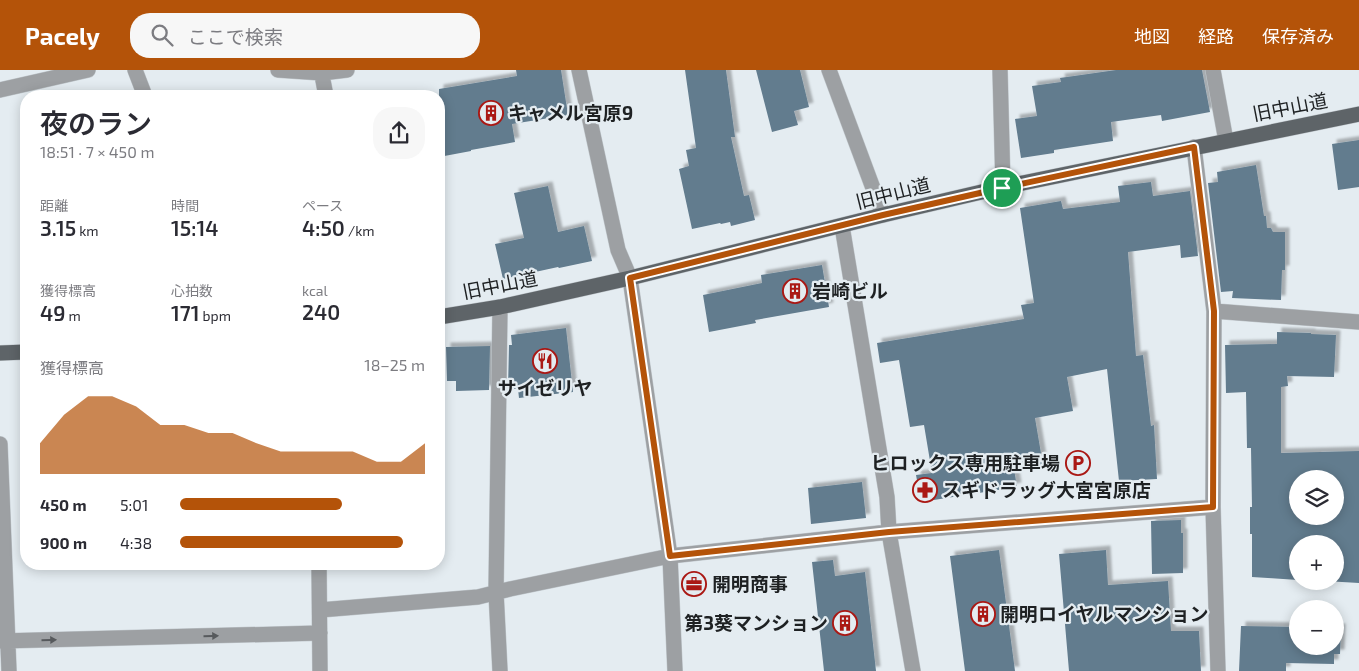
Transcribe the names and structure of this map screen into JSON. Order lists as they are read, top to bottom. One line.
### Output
{"streets":{"main road":["旧中山道"]},"places":{"building":["キャメル宮原9","岩崎ビル","開明ロイヤルマンション","第3葵マンション"],"restaurant":["サイゼリヤ"],"parking":["ヒロックス専用駐車場"],"pharmacy":["スギドラッグ大宮宮原店"],"office":["開明商事"]},"page":{"header":"Pacely","search":"ここで検索","nav":["地図","経路","保存済み"],"heading":["夜のラン","18:51 · 7 × 450 m"],"stats":[["距離","3.15 km"],["時間","15:14"],["ペース","4:50 /km"],["獲得標高","49 m"],["心拍数","171 bpm"],["kcal","240"]],"chart":["獲得標高","18–25 m"],"map_buttons":["+","−"],"list":[{"name":"450 m","note":"5:01"},{"name":"900 m","note":"4:38"}]}}
